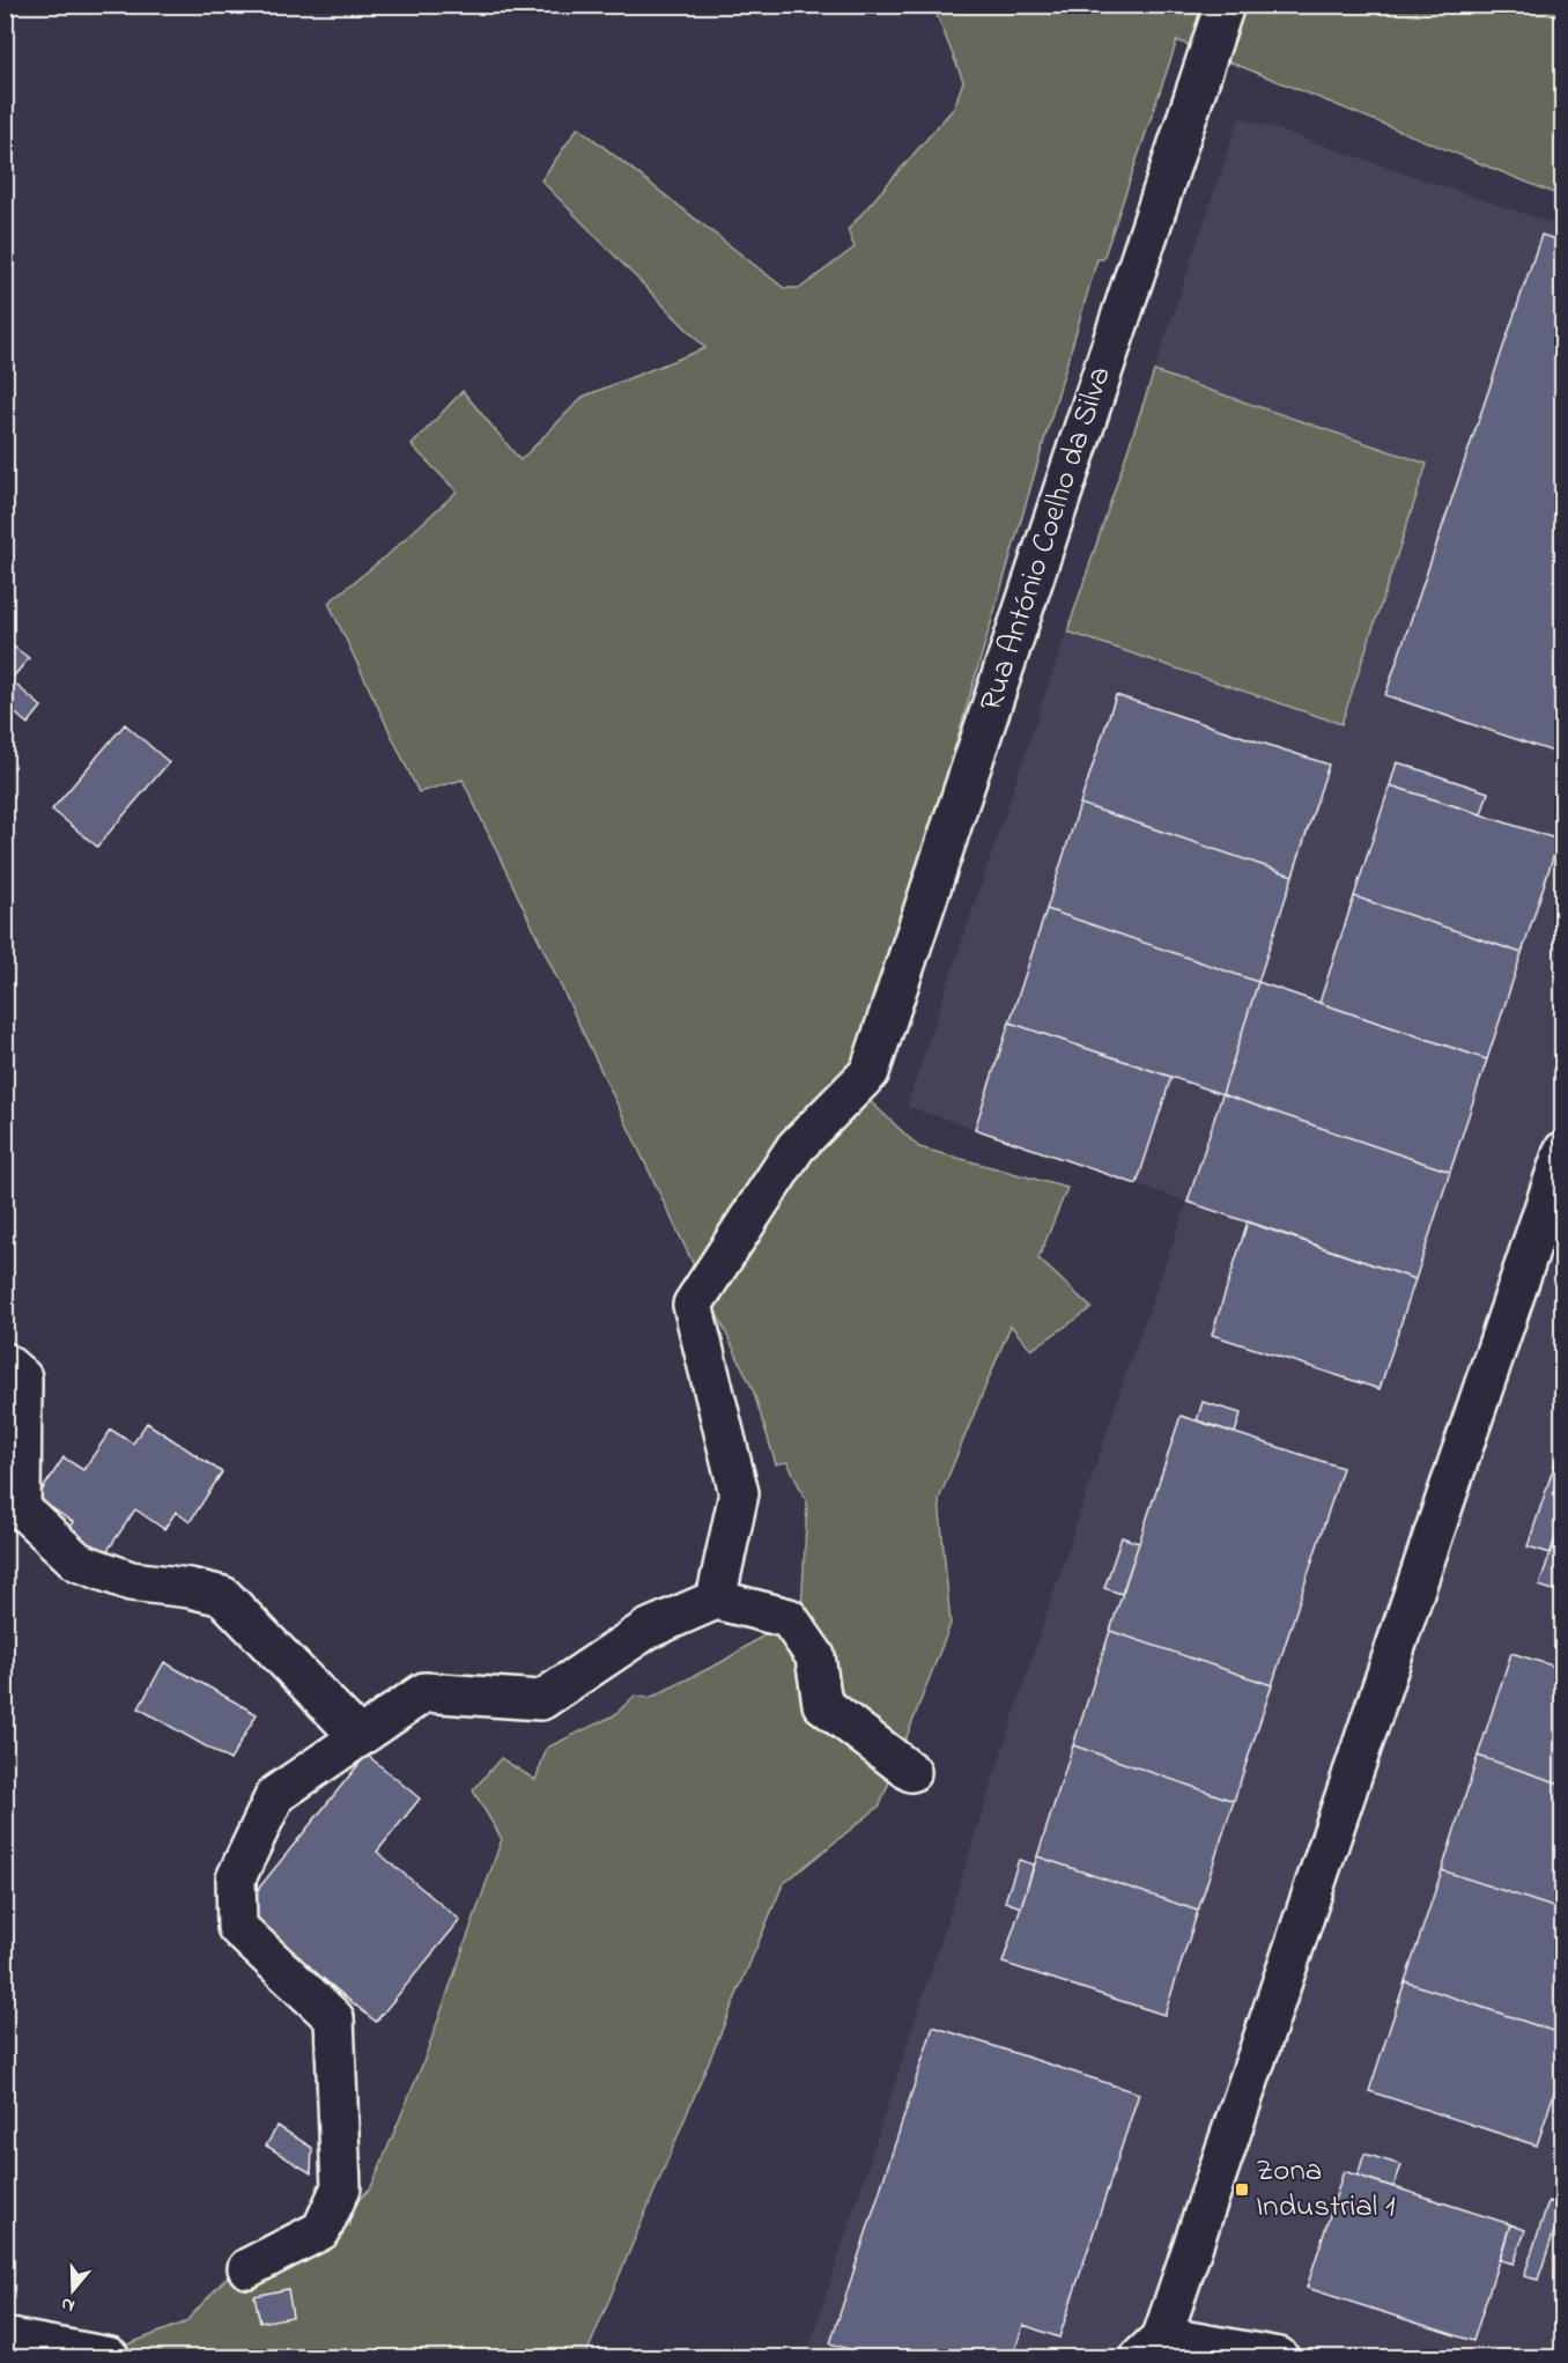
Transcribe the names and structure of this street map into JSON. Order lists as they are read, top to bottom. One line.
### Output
{"streets":{"street":["Rua António Coelho da Silva"]},"places":{"transit":["Zona Industrial 1"]},"north":"bottom"}
